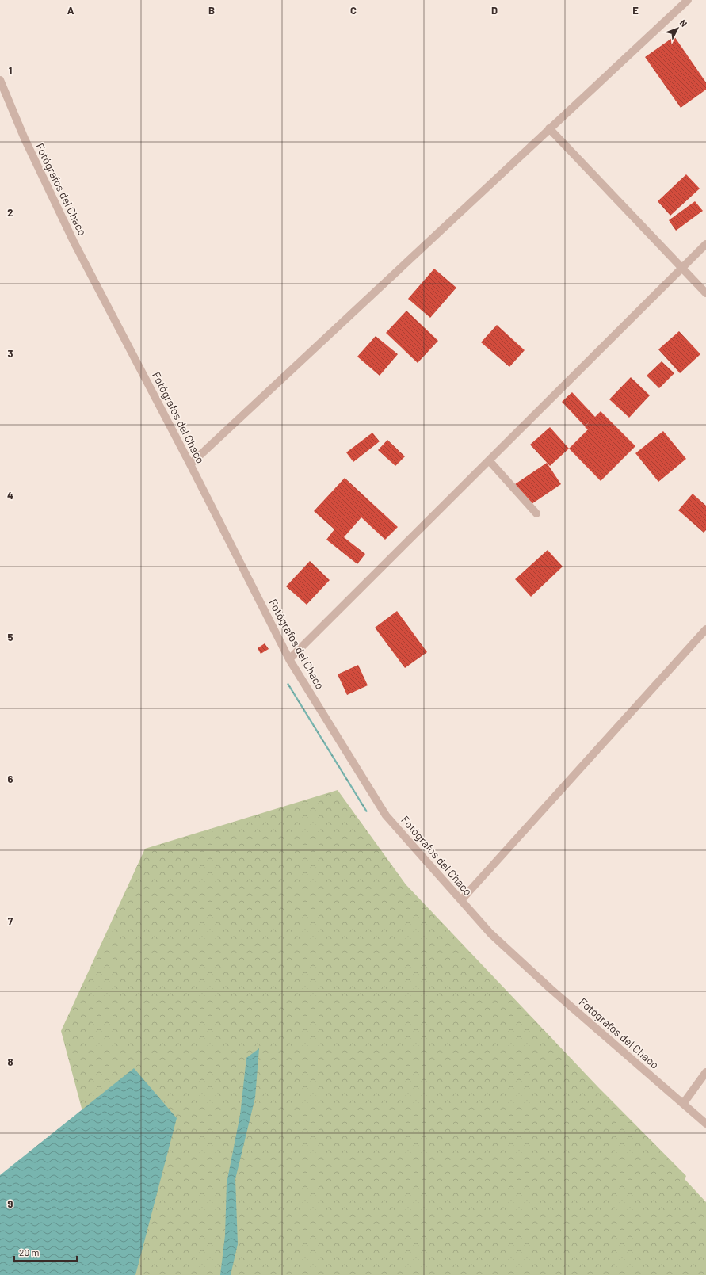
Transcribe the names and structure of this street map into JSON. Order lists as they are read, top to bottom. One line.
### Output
{"streets":{"street":["Fotógrafos del Chaco"]},"scale_bar":"20 m","north":"top right","grid":{"columns":["A","B","C","D","E"],"rows":["1","2","3","4","5","6","7","8","9"]}}
